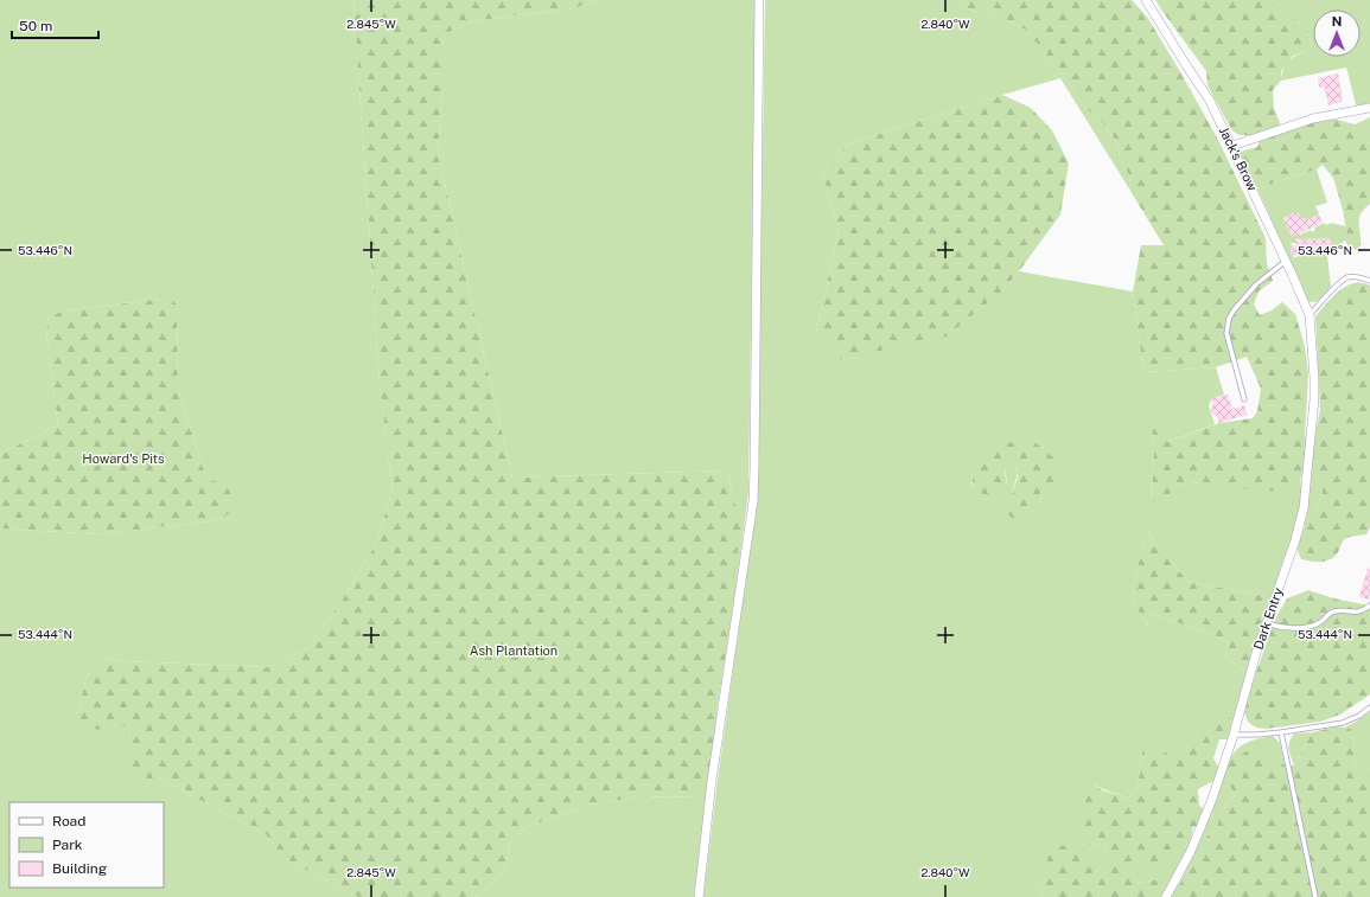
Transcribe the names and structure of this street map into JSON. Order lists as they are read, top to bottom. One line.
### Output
{"streets":{"street":["Jack's Brow","Dark Entry"]},"crossings":[["Jack's Brow","Dark Entry"]],"parks":["Howard's Pits","Ash Plantation"],"legend":["Road","Park","Building"],"scale_bar":"50 m","north":"top","coordinates":["2.845°W","2.840°W","53.446°N","53.444°N"]}
